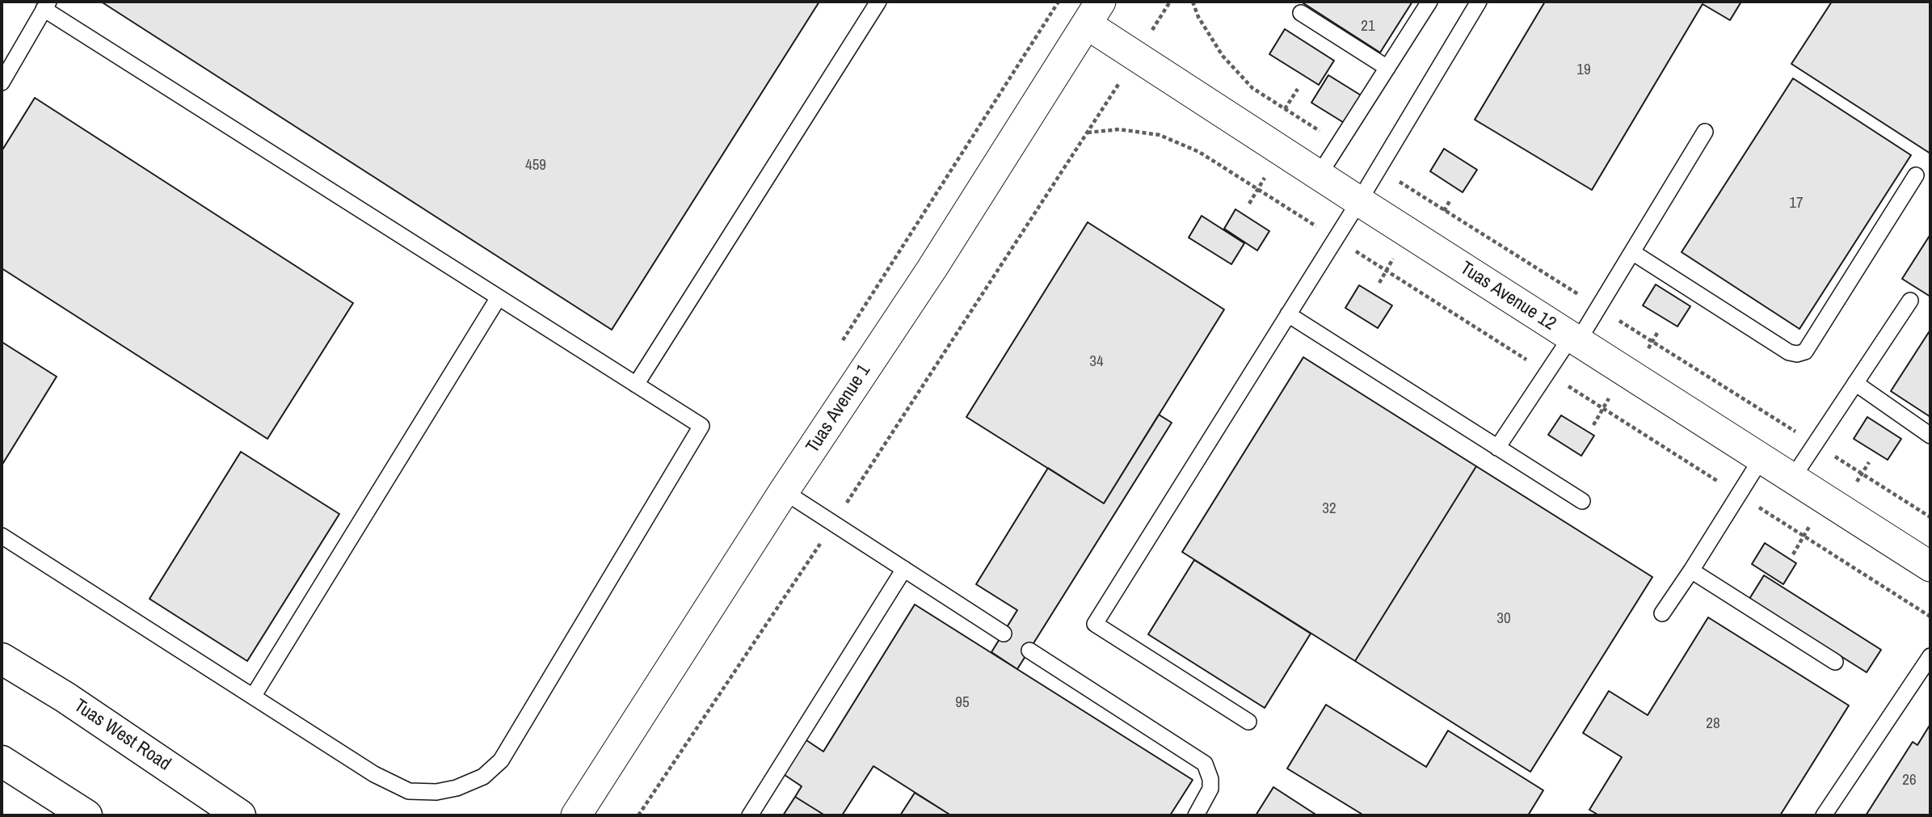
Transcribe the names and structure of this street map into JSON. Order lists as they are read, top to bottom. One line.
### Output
{"streets":{"main road":["Tuas West Road"],"street":["Tuas Avenue 12","Tuas Avenue 1"]},"crossings":[["Tuas Avenue 12","Tuas Avenue 1"]],"house_numbers":["21","19","459","17","34","32","30","95","28","26"]}
